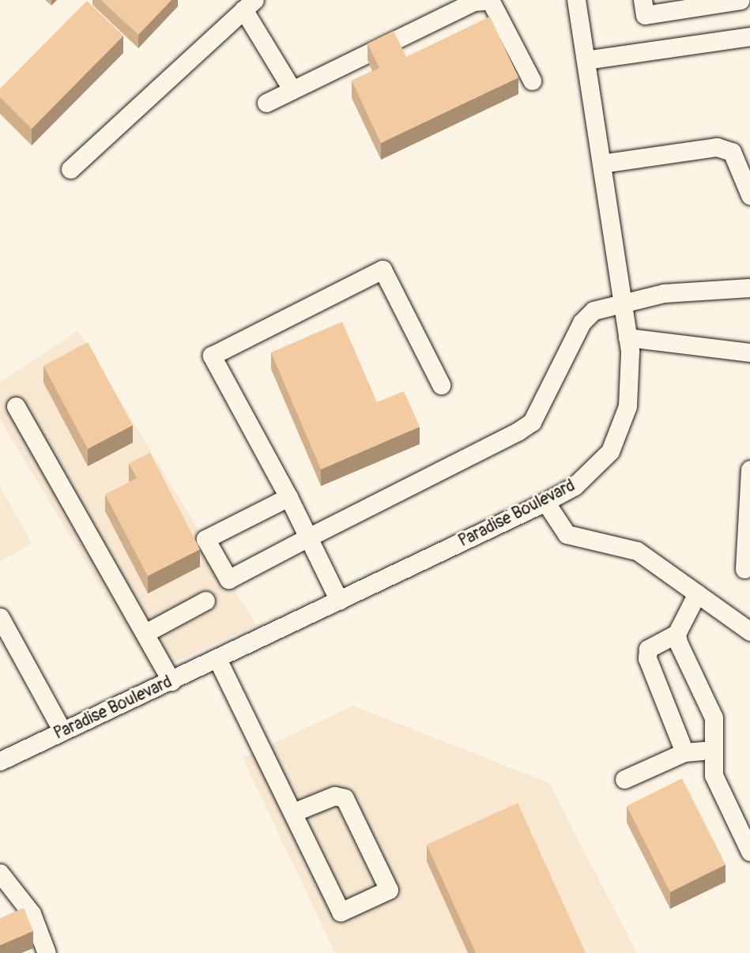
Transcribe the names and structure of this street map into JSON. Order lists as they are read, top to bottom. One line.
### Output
{"streets":{"street":["Paradise Boulevard"]}}
